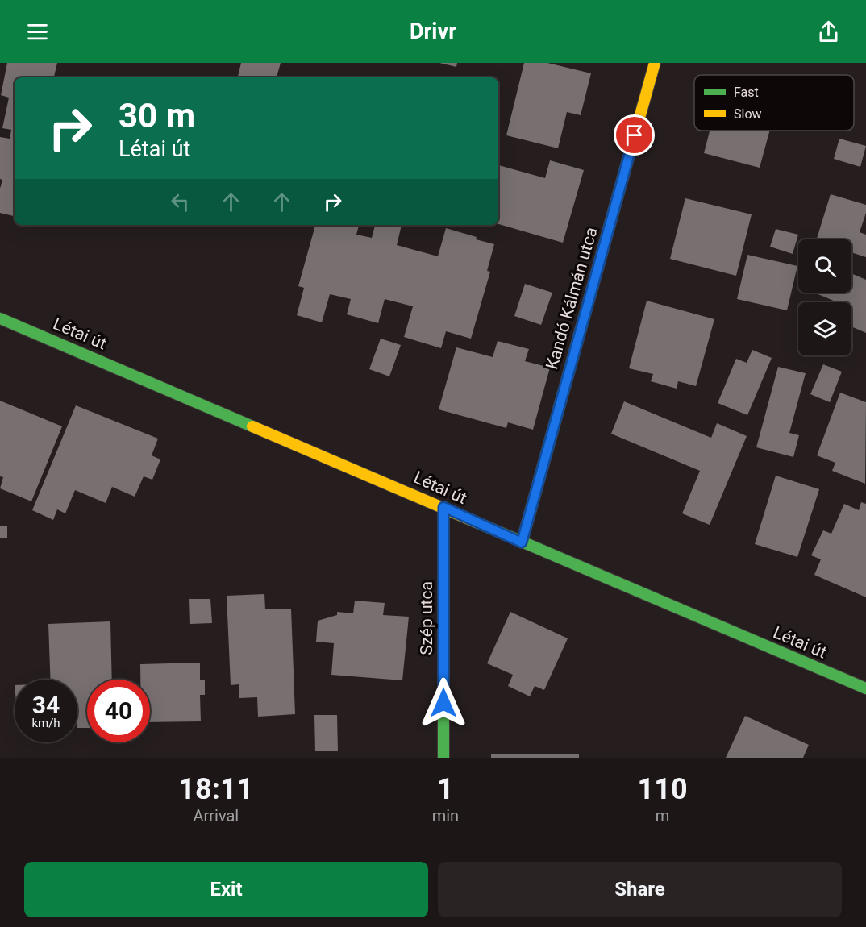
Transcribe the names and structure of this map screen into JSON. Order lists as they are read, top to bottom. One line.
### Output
{"streets":{"street":["Kandó Kálmán utca","Létai út","Szép utca"]},"crossings":[["Kandó Kálmán utca","Létai út"],["Létai út","Szép utca"]],"legend":["Fast","Slow"],"page":{"header":"Drivr","turn":["30 m","Létai út"],"speed":"34 km/h","limit":"40","eta":["18:11","Arrival","1","min","110","m"],"buttons":["Exit","Share"]}}
